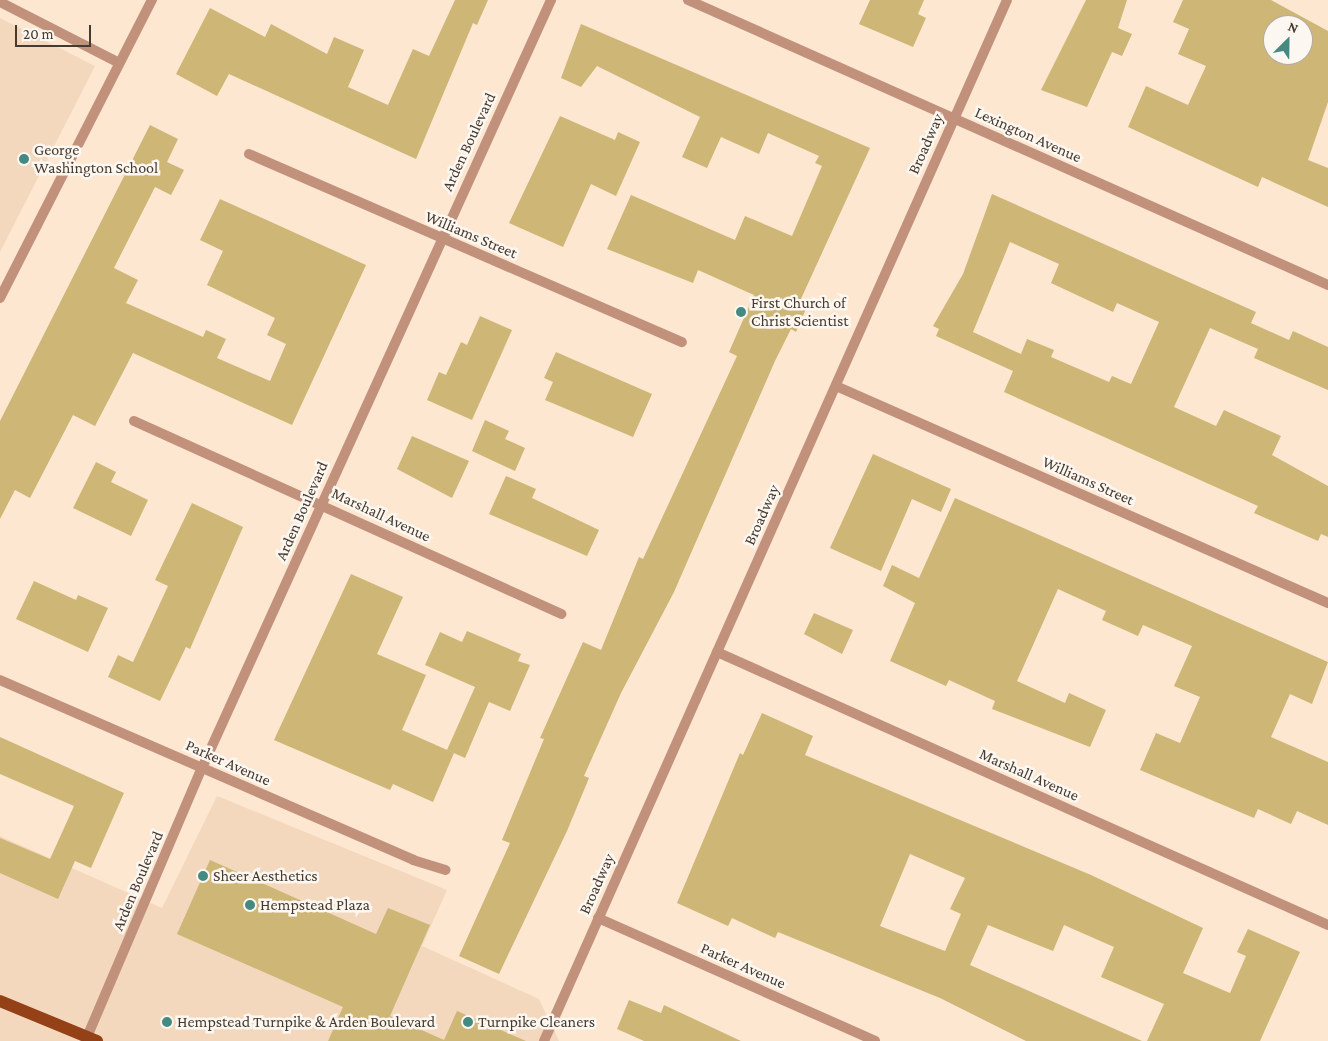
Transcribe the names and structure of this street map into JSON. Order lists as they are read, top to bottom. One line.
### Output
{"streets":{"street":["Lexington Avenue","Arden Boulevard","Broadway","Williams Street","Marshall Avenue","Parker Avenue"]},"crossings":[["Lexington Avenue","Broadway"],["Arden Boulevard","Williams Street"],["Arden Boulevard","Marshall Avenue"],["Arden Boulevard","Parker Avenue"],["Broadway","Williams Street"],["Broadway","Marshall Avenue"],["Broadway","Parker Avenue"]],"places":["George Washington School","First Church of Christ Scientist","Sheer Aesthetics","Hempstead Plaza","Hempstead Turnpike & Arden Boulevard","Turnpike Cleaners"],"scale_bar":"20 m","north":"top right"}
